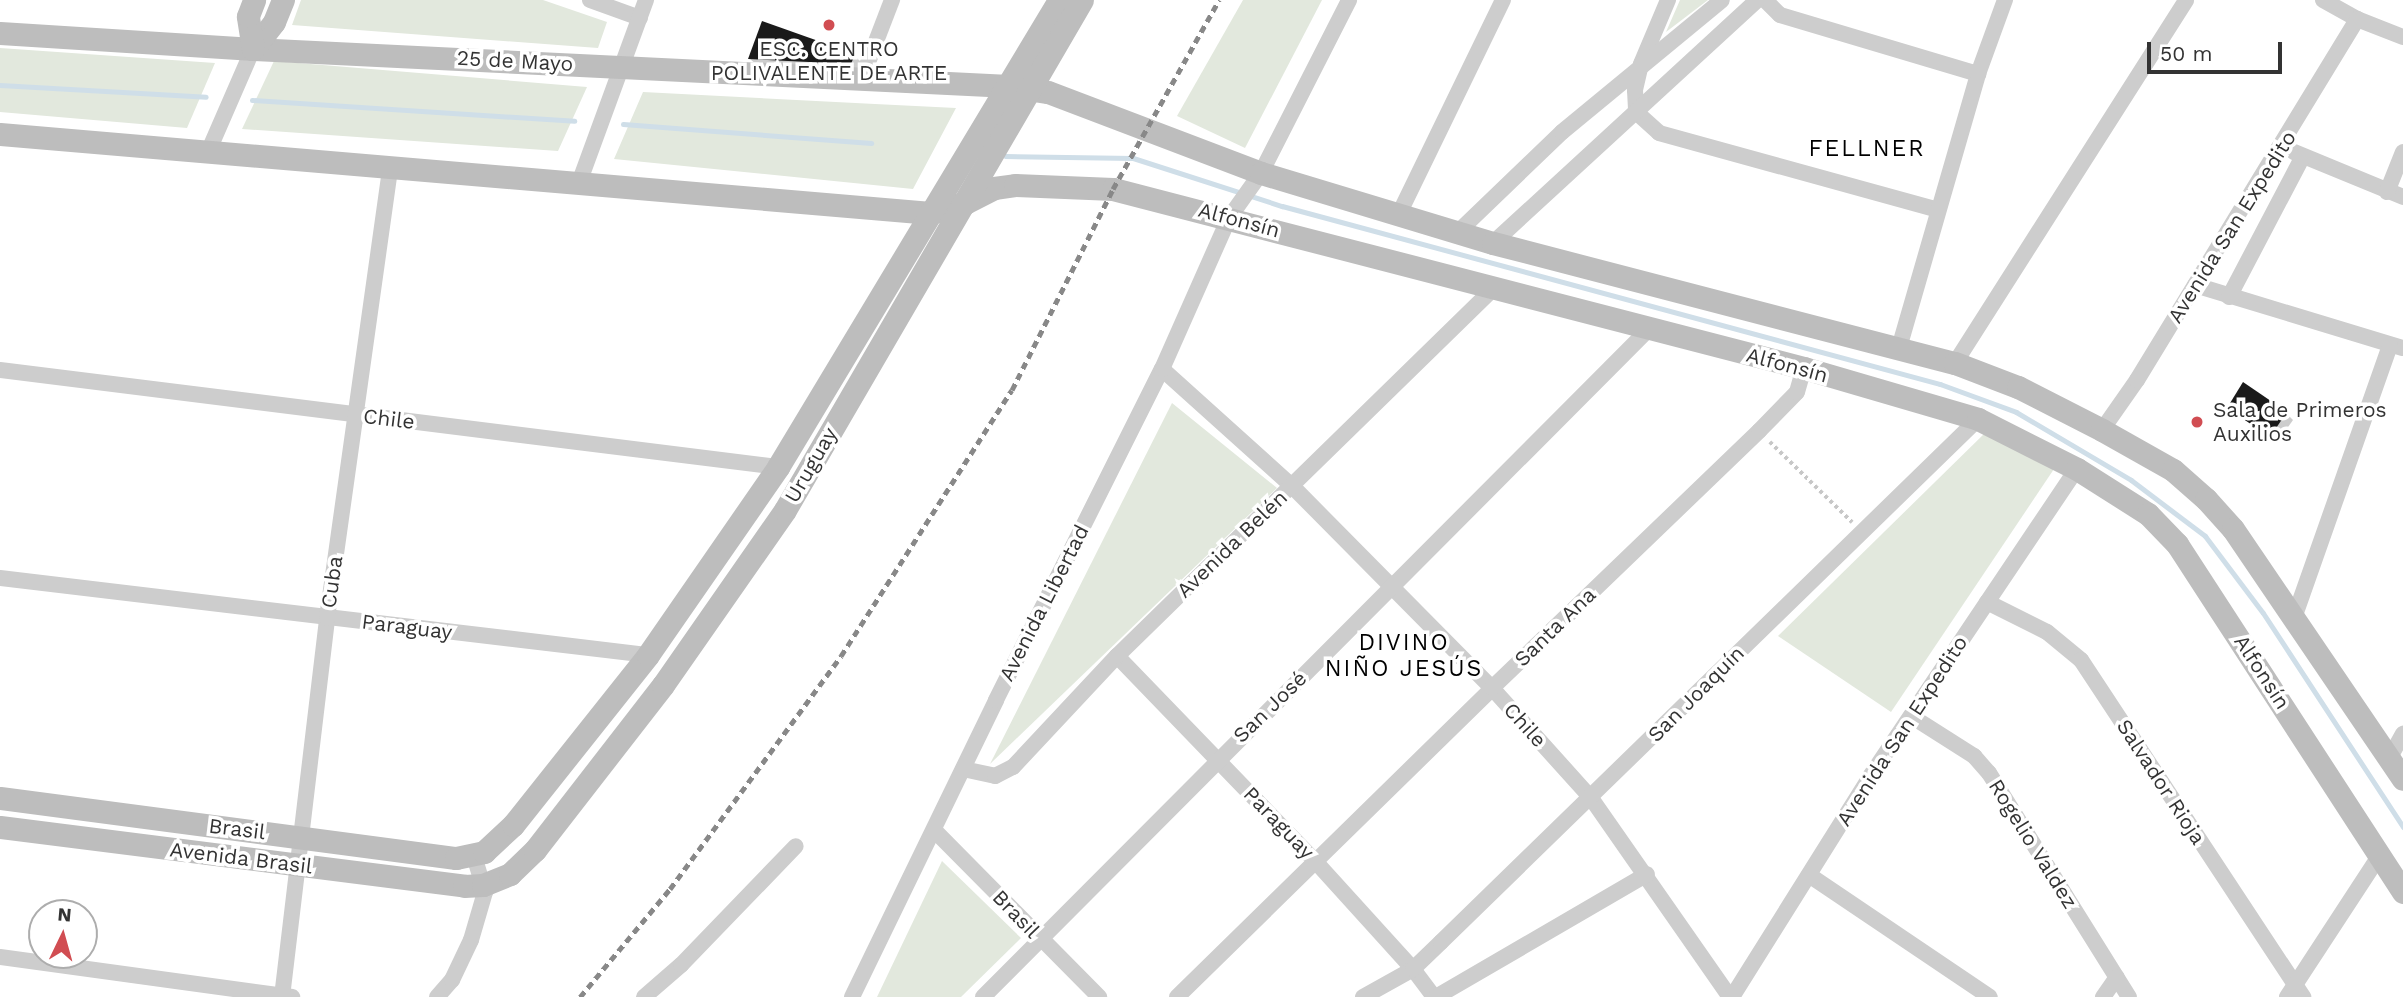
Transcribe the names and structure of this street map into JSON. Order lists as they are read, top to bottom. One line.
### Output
{"streets":{"street":["25 de Mayo","Alfonsín","Avenida San Expedito","Chile","Uruguay","Avenida Belén","Cuba","Avenida Libertad","Paraguay","Santa Ana","San Joaquín","San José","Salvador Rioja","Brasil","Rogelio Valdez","Avenida Brasil"]},"crossings":[["25 de Mayo","Uruguay"],["Alfonsín","Avenida San Expedito"],["Alfonsín","Uruguay"],["Alfonsín","Avenida Belén"],["Alfonsín","Avenida Libertad"],["Alfonsín","Santa Ana"],["Alfonsín","San Joaquín"],["Alfonsín","San José"],["Avenida San Expedito","Chile"],["Avenida San Expedito","Salvador Rioja"],["Avenida San Expedito","Rogelio Valdez"],["Chile","Uruguay"],["Chile","Avenida Belén"],["Chile","Cuba"],["Chile","Avenida Libertad"],["Chile","Santa Ana"],["Chile","San Joaquín"],["Chile","San José"],["Uruguay","Paraguay"],["Uruguay","Brasil"],["Uruguay","Avenida Brasil"],["Avenida Belén","Avenida Libertad"],["Avenida Belén","Paraguay"],["Cuba","Paraguay"],["Cuba","Brasil"],["Cuba","Avenida Brasil"],["Avenida Libertad","Brasil"],["Paraguay","Santa Ana"],["Paraguay","San Joaquín"],["Paraguay","San José"],["San José","Brasil"]],"districts":["FELLNER","DIVINO NIÑO JESÚS"],"places":["ESC. CENTRO POLIVALENTE DE ARTE","Sala de Primeros Auxilios"],"scale_bar":"50 m","north":"top"}
